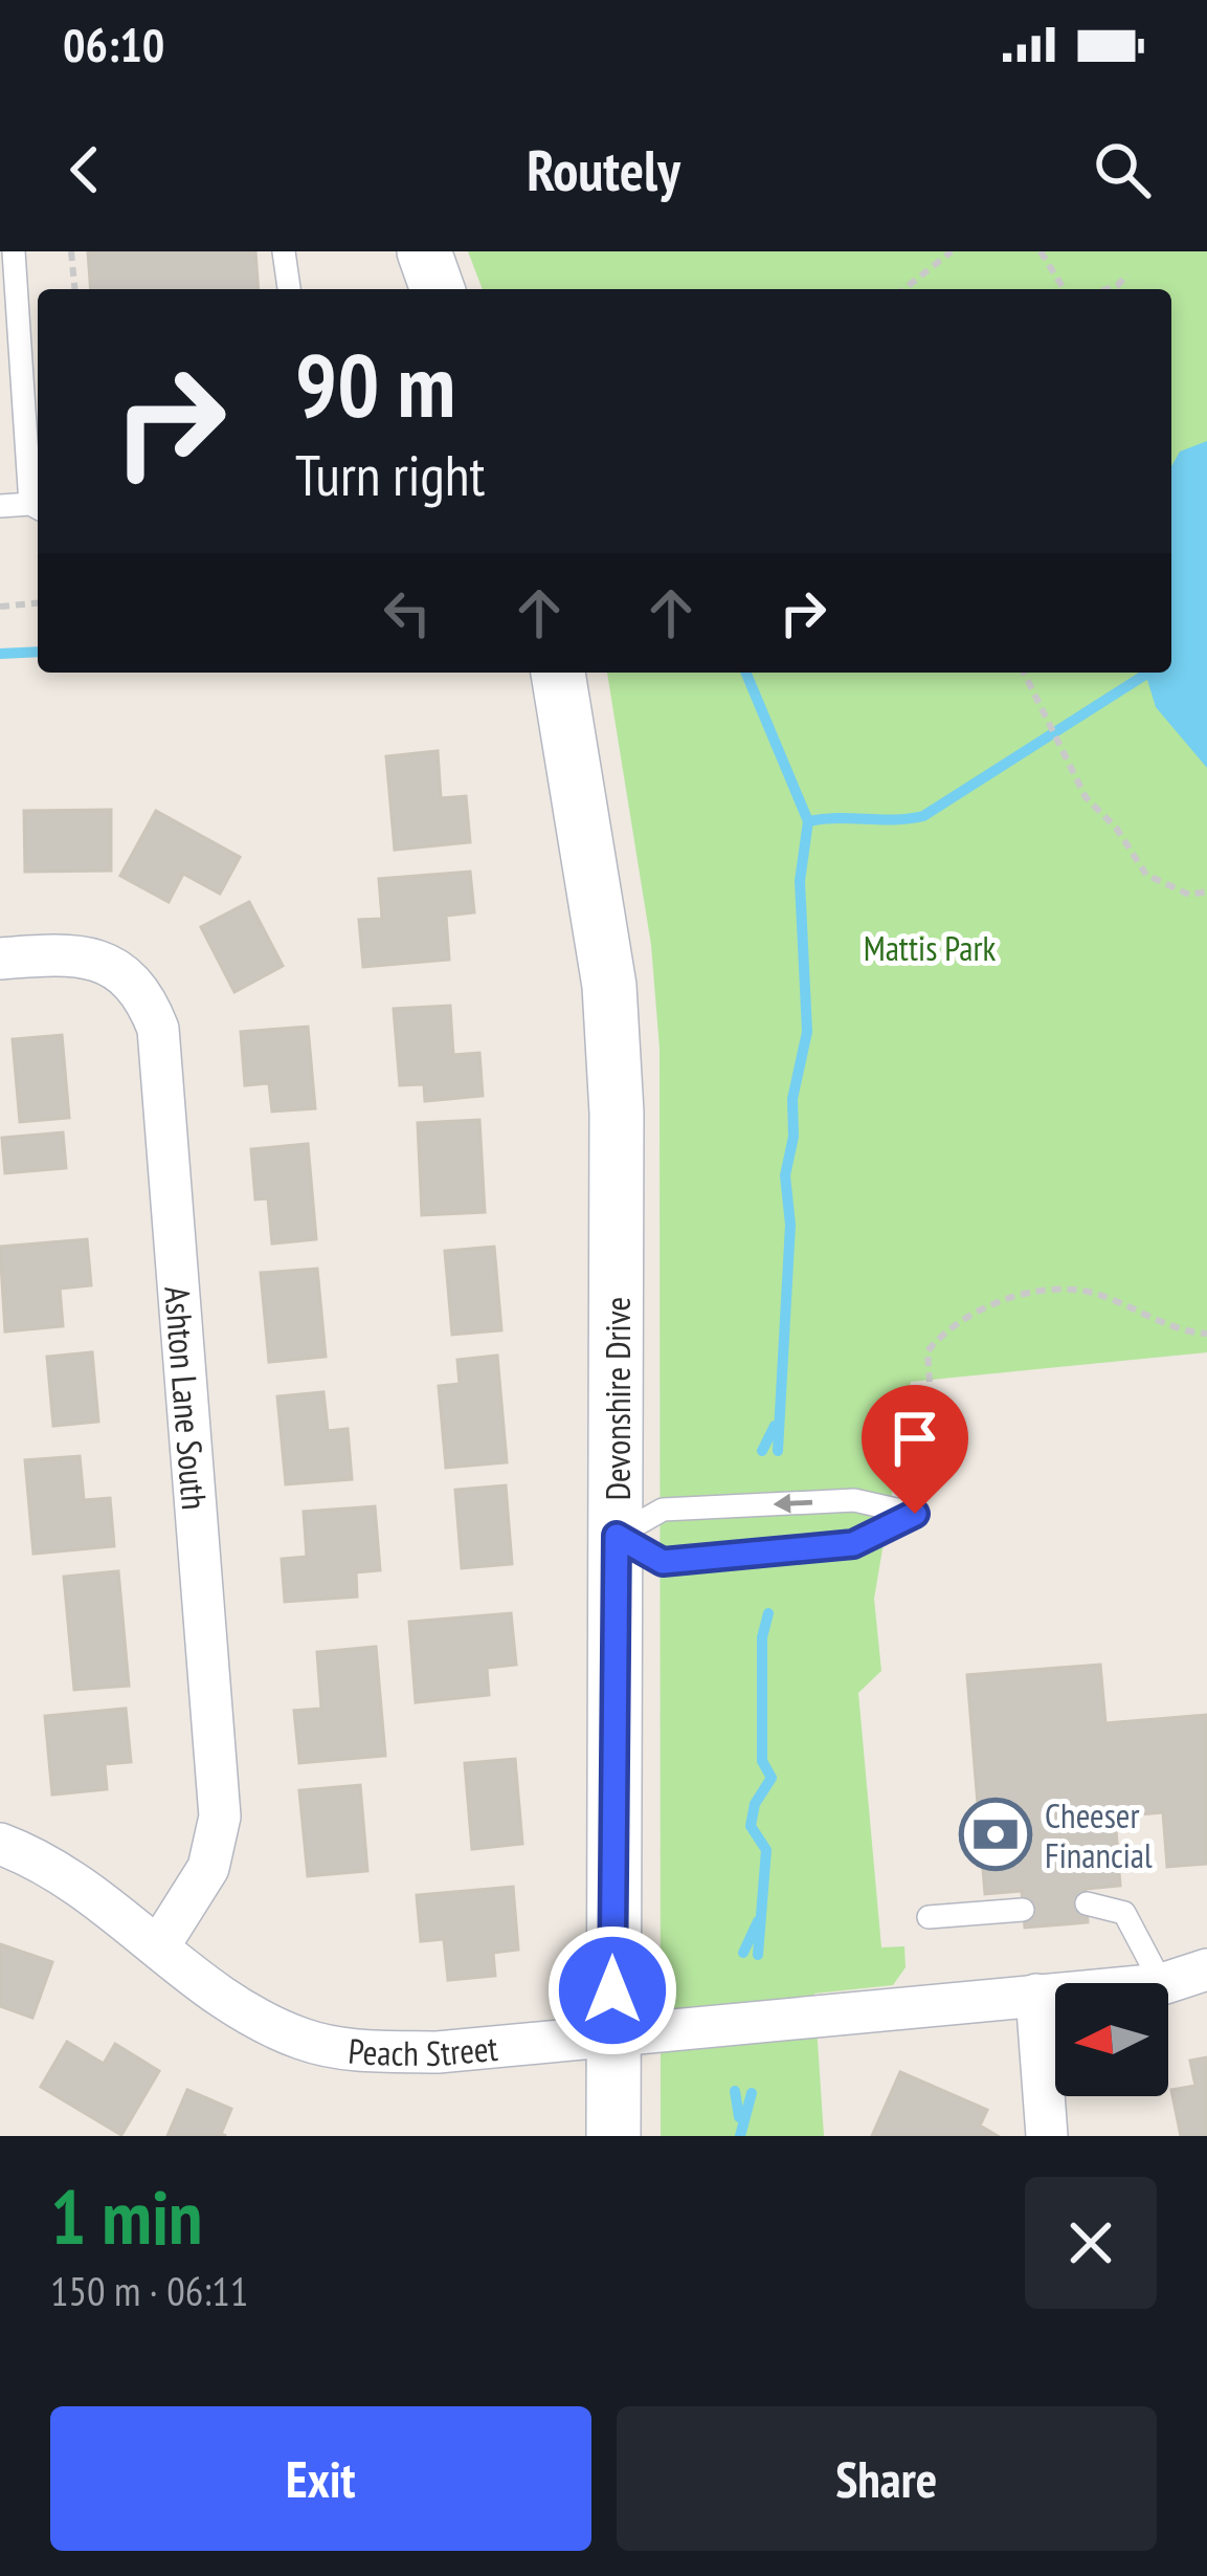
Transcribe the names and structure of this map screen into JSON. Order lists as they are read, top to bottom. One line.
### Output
{"streets":{"street":["Ashton Lane South","Devonshire Drive","Peach Street"]},"crossings":[["Ashton Lane South","Peach Street"],["Devonshire Drive","Peach Street"]],"parks":["Mattis Park"],"places":{"bank":["Cheeser Financial"]},"north":"left","page":{"status":"06:10","header":"Routely","turn":["90 m","Turn right"],"heading":["1 min","150 m · 06:11"],"buttons":["Exit","Share"]}}
